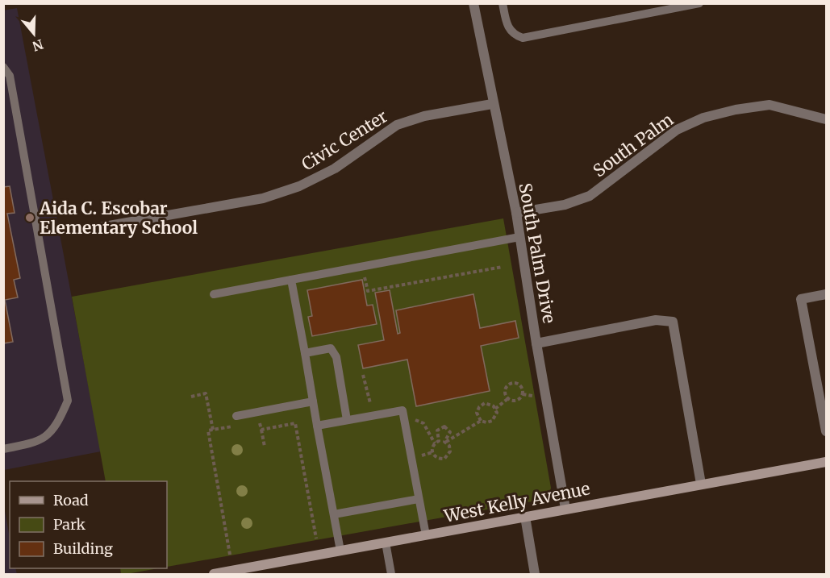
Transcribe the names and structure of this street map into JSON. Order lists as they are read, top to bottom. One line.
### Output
{"streets":{"street":["Civic Center","South Palm","South Palm Drive","West Kelly Avenue"]},"crossings":[["Civic Center","South Palm Drive"],["South Palm","South Palm Drive"],["South Palm Drive","West Kelly Avenue"]],"places":["Aida C. Escobar Elementary School"],"legend":["Road","Park","Building"],"north":"bottom"}
